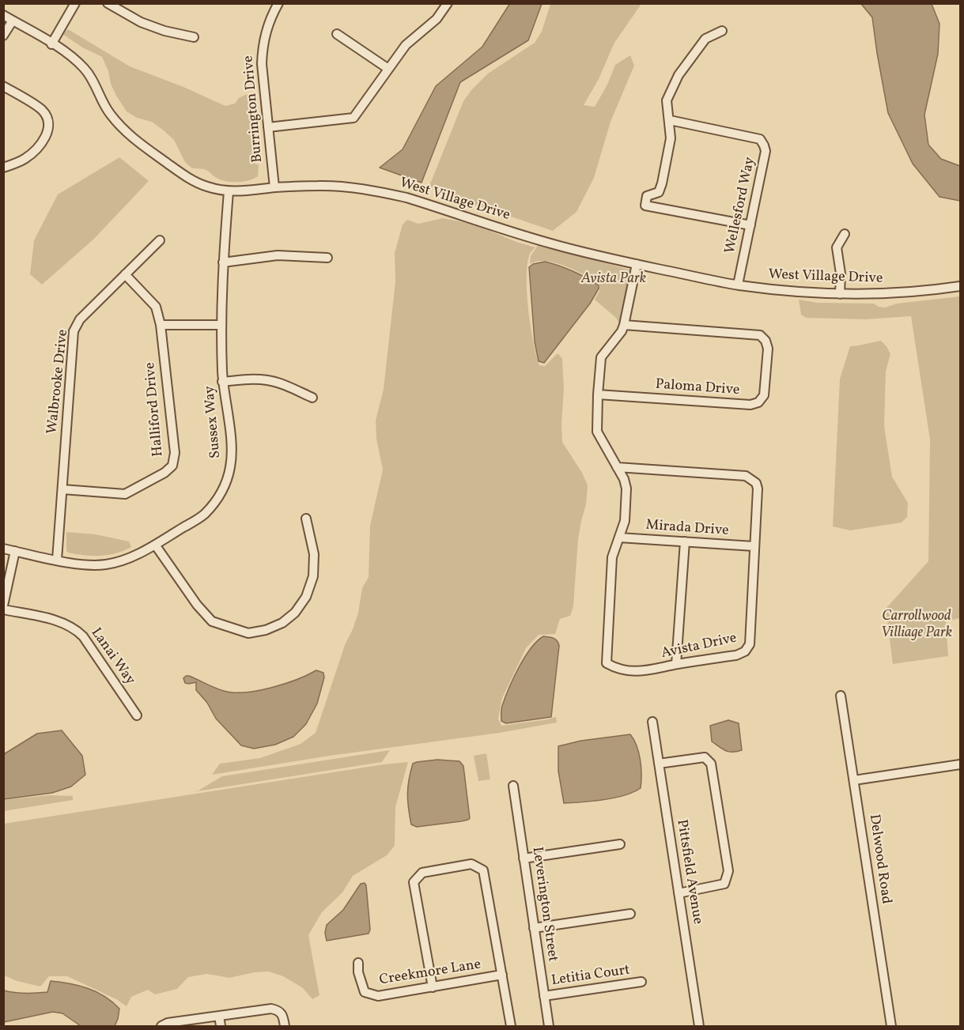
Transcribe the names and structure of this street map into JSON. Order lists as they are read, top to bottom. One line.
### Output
{"streets":{"street":["Burrington Drive","West Village Drive","Wellesford Way","Walbrooke Drive","Paloma Drive","Halliford Drive","Sussex Way","Mirada Drive","Avista Drive","Lanai Way","Delwood Road","Pittsfield Avenue","Leverington Street","Creekmore Lane","Letitia Court"]},"crossings":[["Burrington Drive","West Village Drive"],["West Village Drive","Wellesford Way"],["West Village Drive","Sussex Way"],["West Village Drive","Avista Drive"],["Walbrooke Drive","Halliford Drive"],["Walbrooke Drive","Sussex Way"],["Paloma Drive","Avista Drive"],["Mirada Drive","Avista Drive"],["Leverington Street","Letitia Court"]],"parks":["Avista Park","Carrollwood Villiage Park"]}
